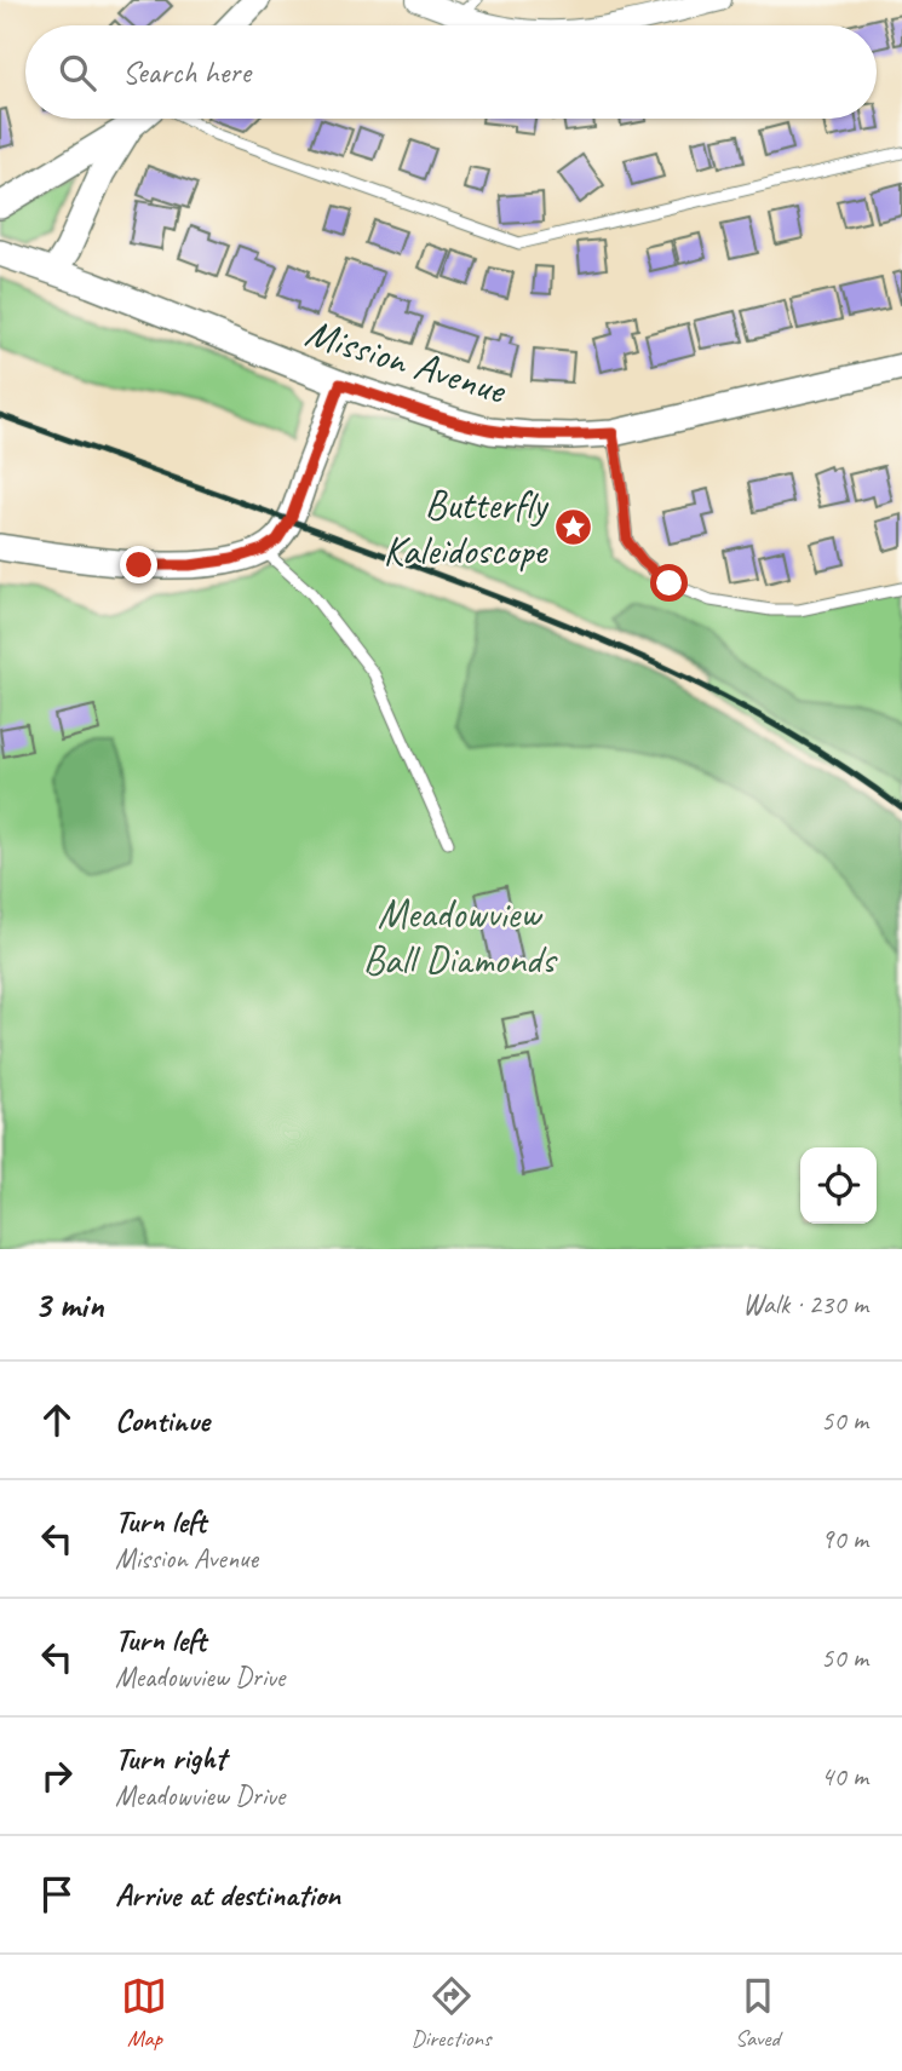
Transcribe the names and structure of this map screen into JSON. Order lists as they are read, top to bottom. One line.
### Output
{"streets":{"street":["Mission Avenue"]},"parks":["Meadowview Ball Diamonds"],"places":{"place":["Butterfly Kaleidoscope"]},"page":{"search":"Search here","heading":["3 min","Walk · 230 m"],"list":[["Continue","50 m"],["Turn left","Mission Avenue","90 m"],["Turn left","Meadowview Drive","50 m"],["Turn right","Meadowview Drive","40 m"],"Arrive at destination"],"nav":["Map","Directions","Saved"]}}
